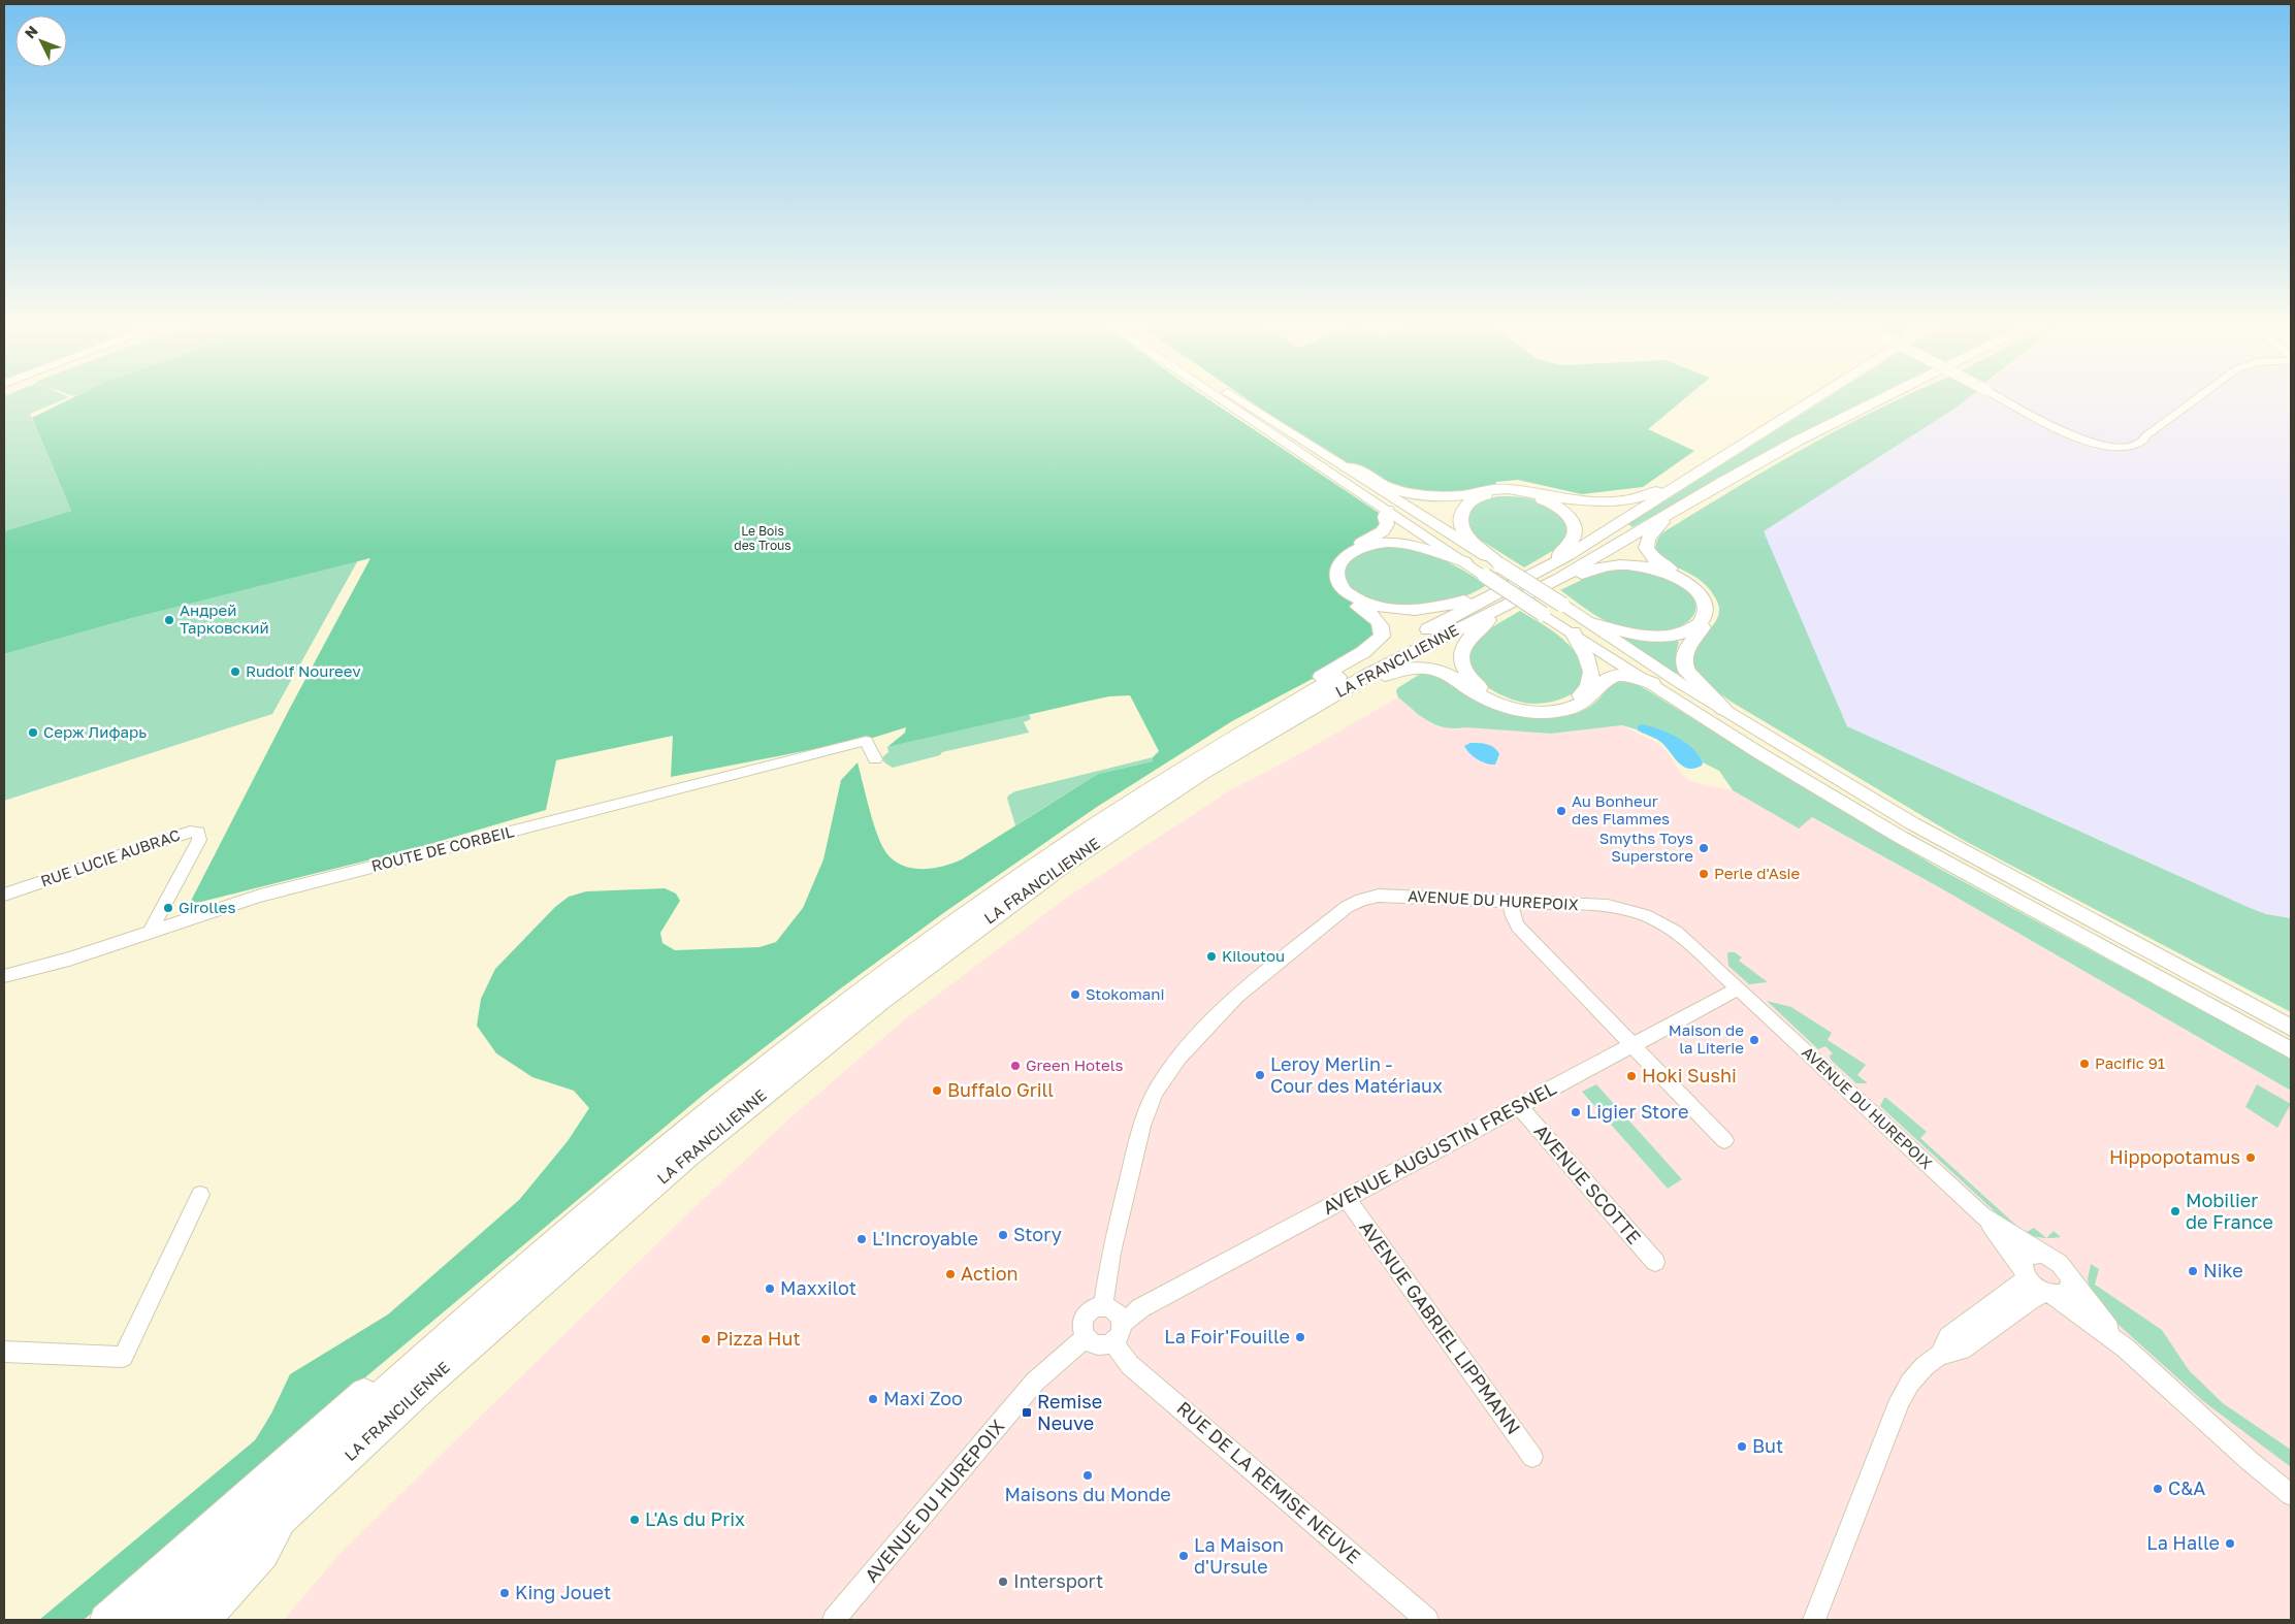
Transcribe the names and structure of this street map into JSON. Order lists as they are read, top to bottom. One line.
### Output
{"streets":{"highway":["LA FRANCILIENNE"],"street":["ROUTE DE CORBEIL","RUE LUCIE AUBRAC","AVENUE DU HUREPOIX","AVENUE AUGUSTIN FRESNEL","AVENUE SCOTTE","AVENUE GABRIEL LIPPMANN","RUE DE LA REMISE NEUVE"]},"crossings":[["ROUTE DE CORBEIL","RUE LUCIE AUBRAC"],["AVENUE DU HUREPOIX","AVENUE AUGUSTIN FRESNEL"],["AVENUE DU HUREPOIX","RUE DE LA REMISE NEUVE"],["AVENUE AUGUSTIN FRESNEL","AVENUE SCOTTE"],["AVENUE AUGUSTIN FRESNEL","AVENUE GABRIEL LIPPMANN"],["AVENUE AUGUSTIN FRESNEL","RUE DE LA REMISE NEUVE"]],"parks":["Le Bois des Trous"],"places":{"other":["Андрей Тарковский","Rudolf Noureev","Серж Лифарь","Au Bonheur des Flammes","Smyths Toys Superstore","Perle d'Asie","Girolles","Kiloutou","Stokomani","Maison de la Literie","Pacific 91","Green Hotels","Leroy Merlin - Cour des Matériaux","Hoki Sushi","Buffalo Grill","Ligier Store","Hippopotamus","Mobilier de France","Story","L'Incroyable","Nike","Action","Maxxilot","La Foir'Fouille","Pizza Hut","Maxi Zoo","But","Maisons du Monde","C&A","L'As du Prix","La Halle","La Maison d'Ursule","Intersport","King Jouet"],"transit":["Remise Neuve"]},"north":"top left"}
